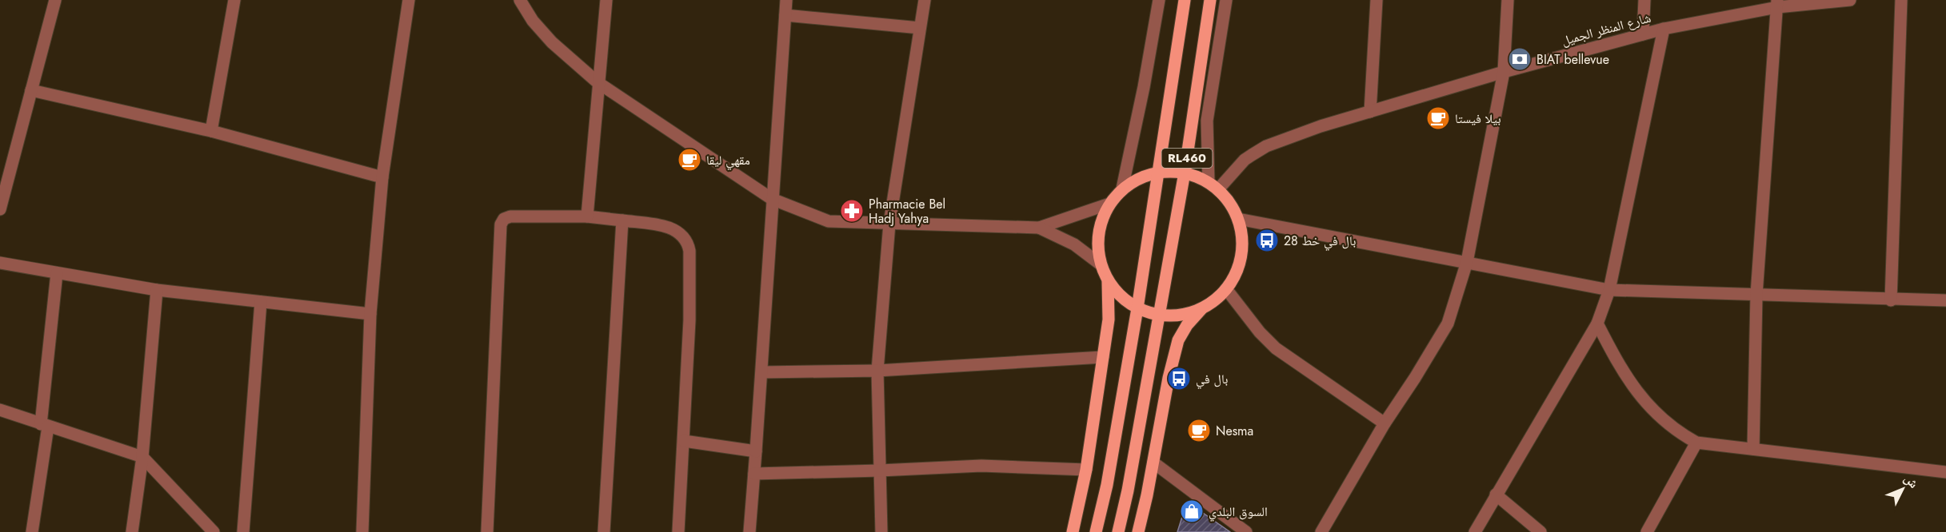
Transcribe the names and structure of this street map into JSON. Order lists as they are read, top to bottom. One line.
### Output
{"streets":{"main road":["RL460"],"street":["شارع المنظر الجميل"]},"places":{"bank":["BIAT bellevue"],"cafe":["بيلا فيستا","مقهي ليقا","Nesma"],"pharmacy":["Pharmacie Bel Hadj Yahya"],"bus stop":["بال في خط 28","بال في"],"shop":["السوق البلدي"]},"north":"top right"}
